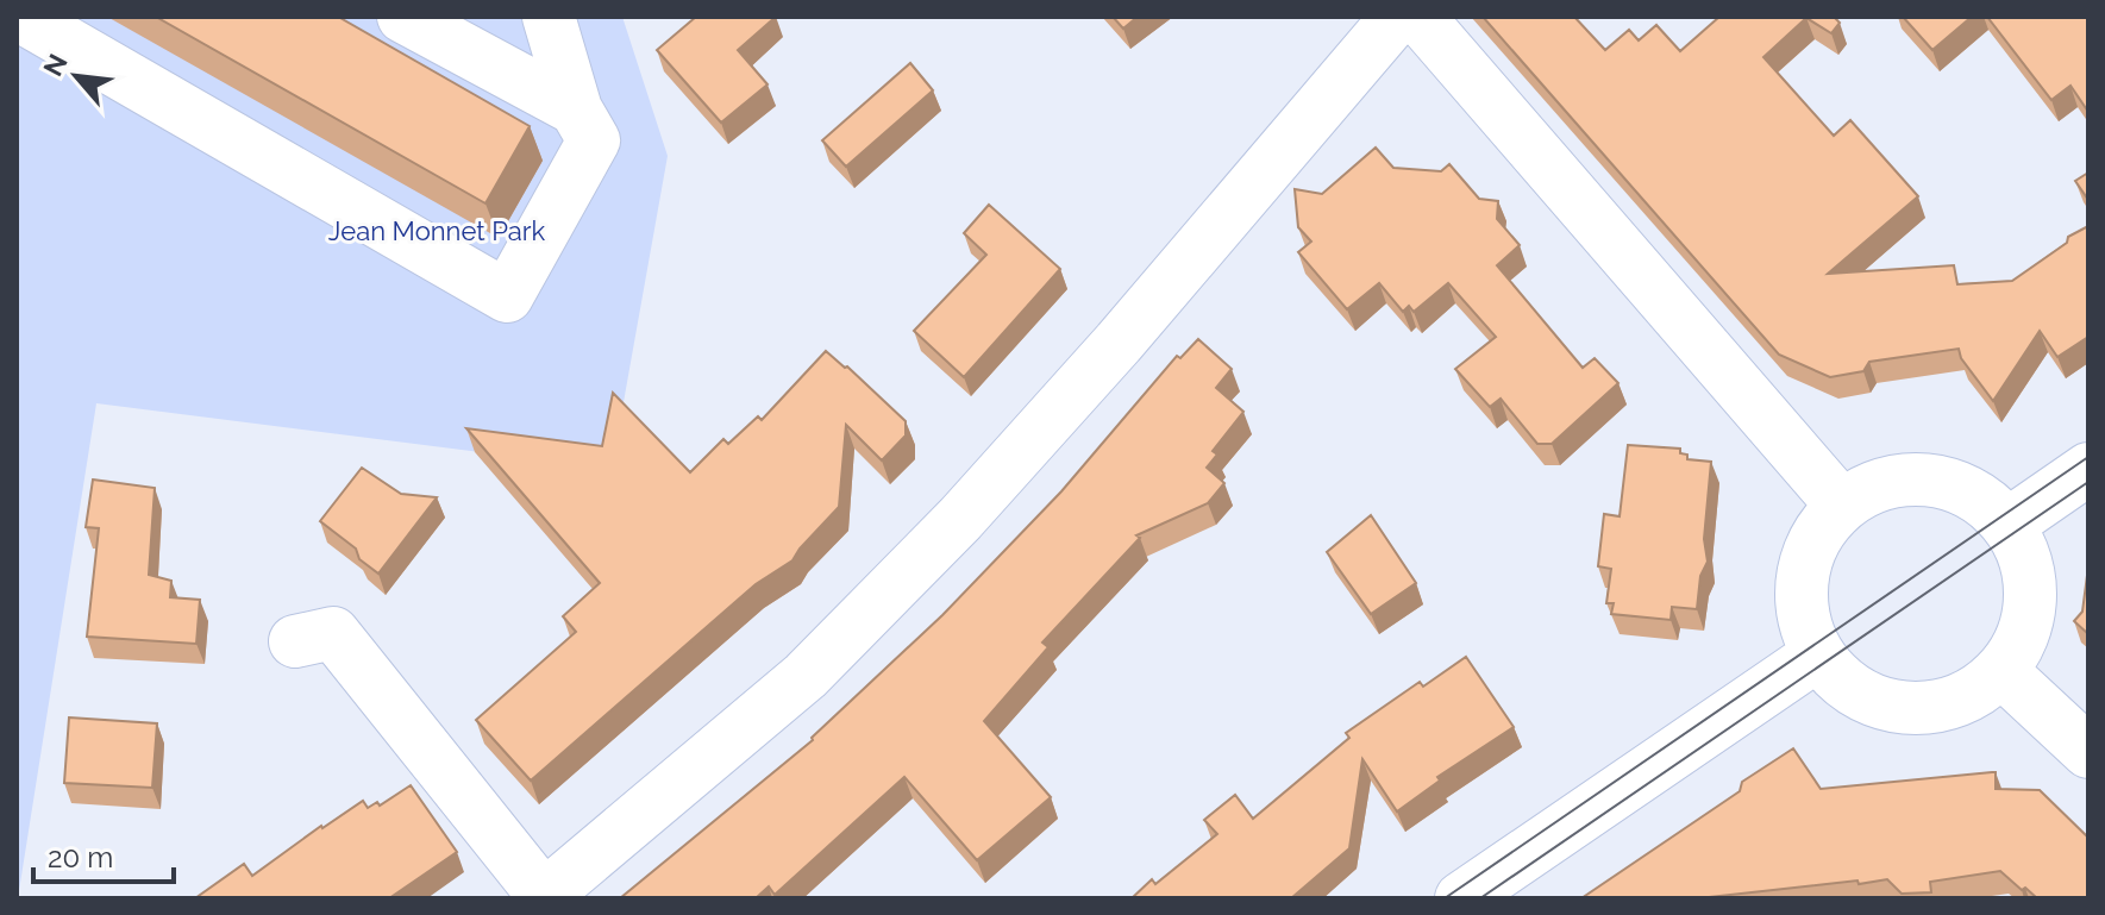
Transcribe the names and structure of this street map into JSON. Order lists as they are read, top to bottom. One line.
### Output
{"parks":["Jean Monnet Park"],"scale_bar":"20 m","north":"top left"}
